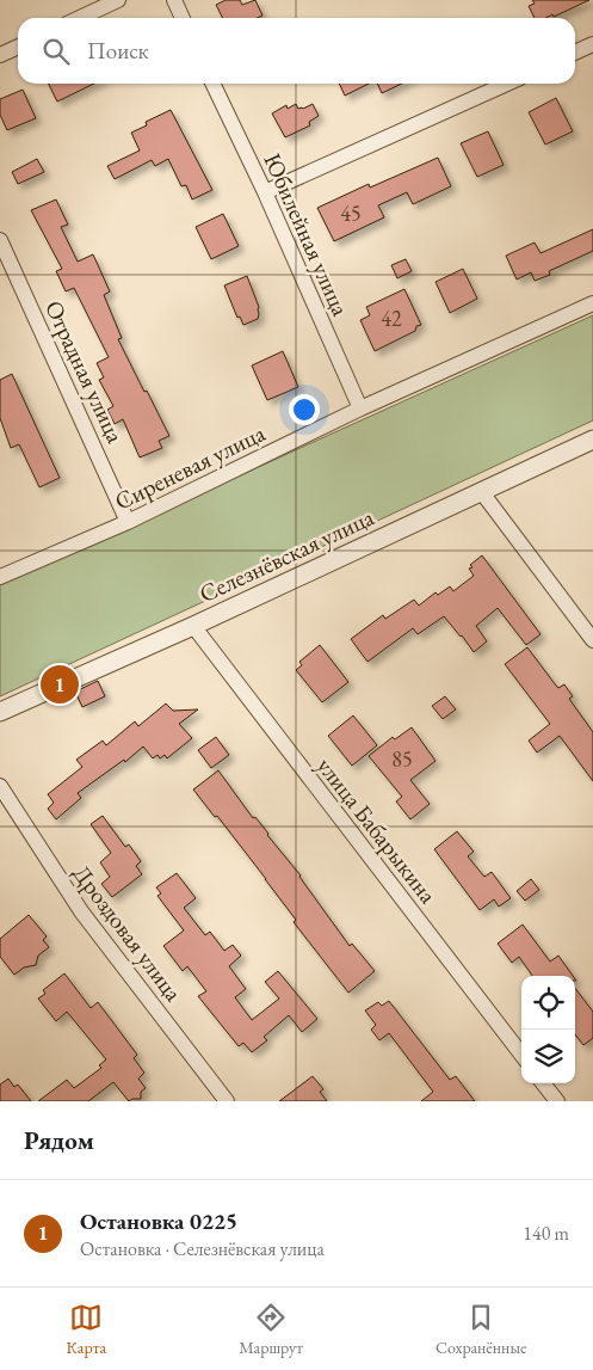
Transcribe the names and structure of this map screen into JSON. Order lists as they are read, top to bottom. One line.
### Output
{"streets":{"street":["Юбилейная улица","Отрадная улица","Сиреневая улица","Селезнёвская улица","улица Бабарыкина","Дроздовая улица"]},"crossings":[["Юбилейная улица","Сиреневая улица"],["Отрадная улица","Сиреневая улица"],["Селезнёвская улица","улица Бабарыкина"]],"house_numbers":["45","42","85"],"page":{"search":"Поиск","pins":"1","heading":"Рядом","list":[{"mark":"1","name":"Остановка 0225","note":"Остановка · Селезнёвская улица","value":"140 m"}],"nav":["Карта","Маршрут","Сохранённые"]}}
